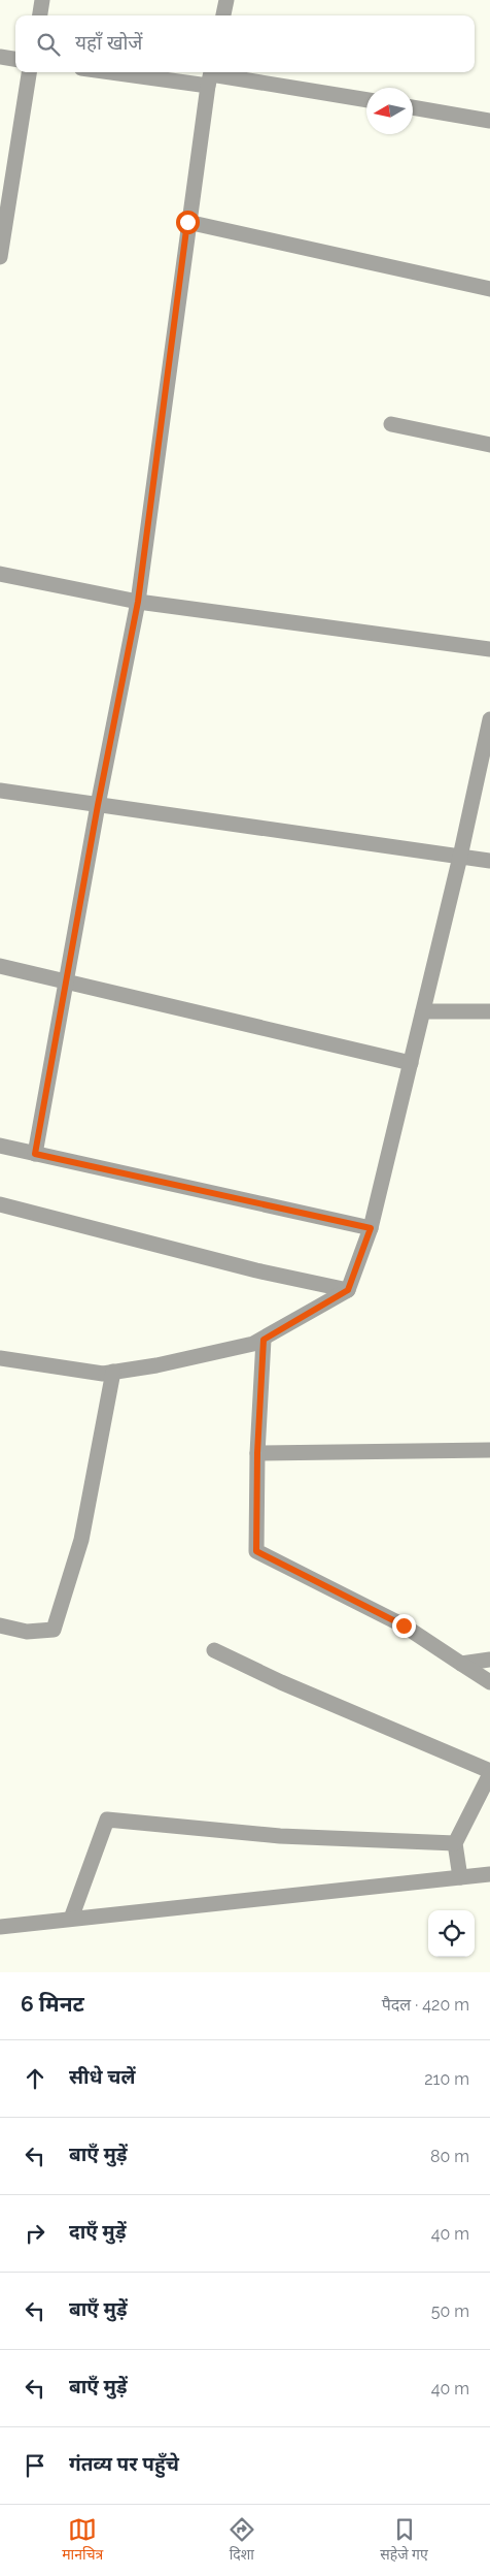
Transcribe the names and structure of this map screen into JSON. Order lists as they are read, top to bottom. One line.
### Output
{"north":"left","page":{"search":"यहाँ खोजें","heading":["6 मिनट","पैदल · 420 m"],"list":[["सीधे चलें","210 m"],["बाएँ मुड़ें","80 m"],["दाएँ मुड़ें","40 m"],["बाएँ मुड़ें","50 m"],["बाएँ मुड़ें","40 m"],"गंतव्य पर पहुँचे"],"nav":["मानचित्र","दिशा","सहेजे गए"]}}
